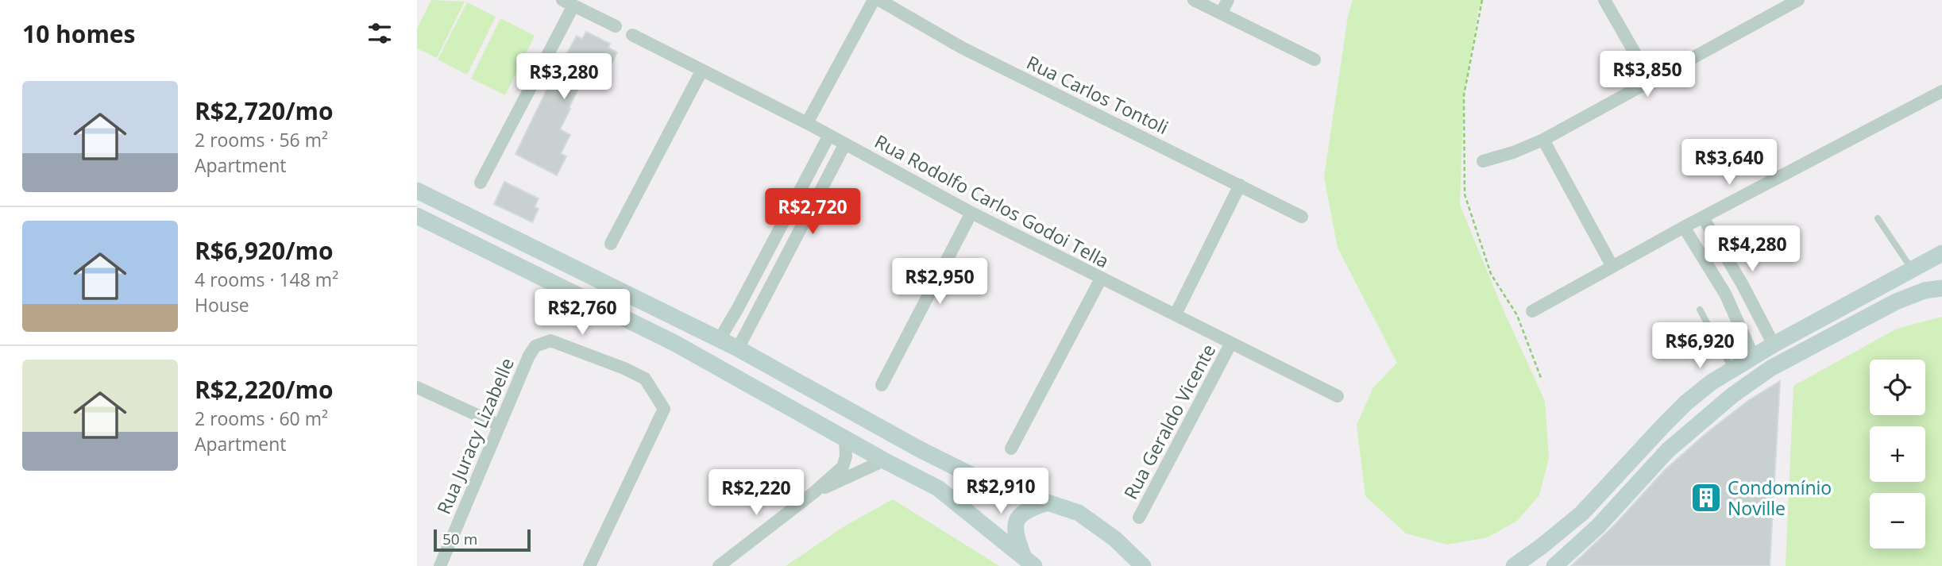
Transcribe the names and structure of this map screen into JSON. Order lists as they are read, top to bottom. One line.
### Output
{"streets":{"street":["Rua Carlos Tontoli","Rua Rodolfo Carlos Godoi Tella","Rua Geraldo Vicente","Rua Juracy Lizabelle"]},"crossings":[["Rua Rodolfo Carlos Godoi Tella","Rua Geraldo Vicente"]],"places":{"building":["Condomínio Noville"]},"scale_bar":"50 m","page":{"heading":"10 homes","price":["R$3,850","R$3,280","R$3,640","R$2,720","R$4,280","R$2,950","R$2,760","R$6,920","R$2,910","R$2,220"],"list":[{"name":"R$2,720/mo","note":"2 rooms · 56 m² · Apartment"},{"name":"R$6,920/mo","note":"4 rooms · 148 m² · House"},{"name":"R$2,220/mo","note":"2 rooms · 60 m² · Apartment"}],"map_buttons":["+","−"],"scale":"50 m"}}
